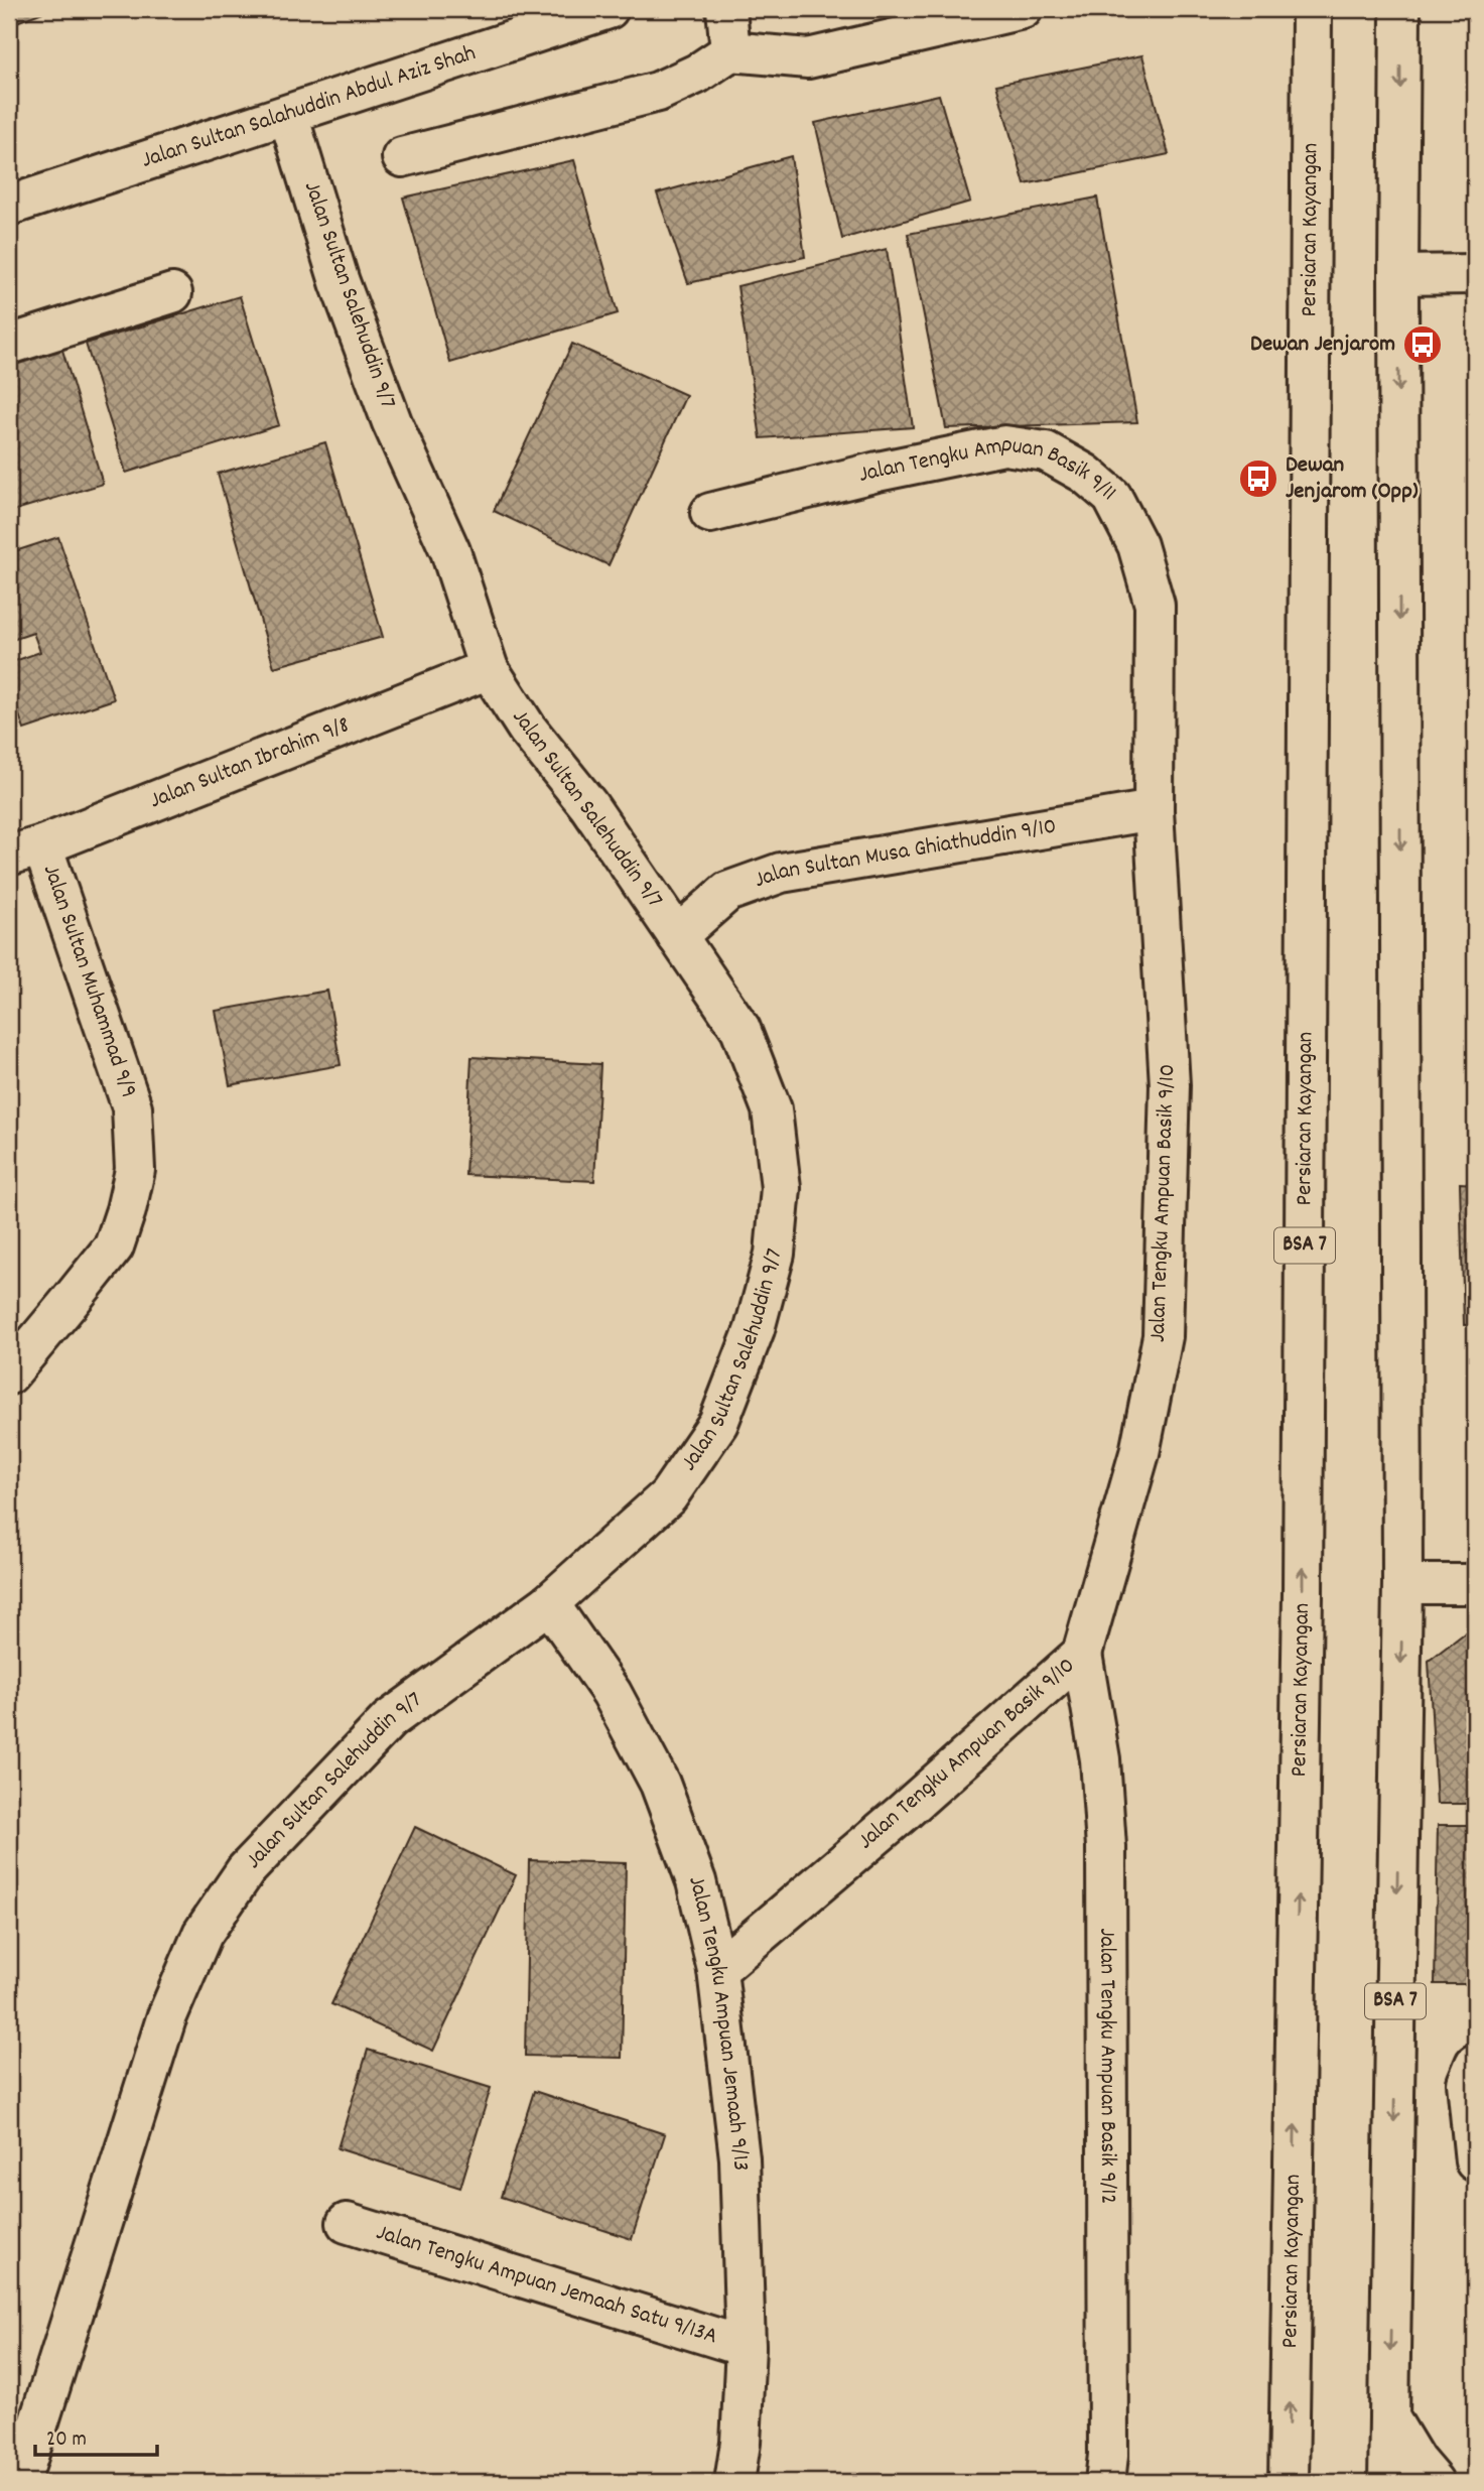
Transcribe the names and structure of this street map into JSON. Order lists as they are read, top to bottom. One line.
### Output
{"streets":{"street":["Jalan Sultan Salahuddin Abdul Aziz Shah","Persiaran Kayangan","Jalan Sultan Salehuddin 9/7","Jalan Tengku Ampuan Basik 9/11","Jalan Sultan Ibrahim 9/8","Jalan Sultan Musa Ghiathuddin 9/10","Jalan Sultan Muhammad 9/9","Jalan Tengku Ampuan Basik 9/10","BSA 7","Jalan Tengku Ampuan Jemaah 9/13","Jalan Tengku Ampuan Basik 9/12","Jalan Tengku Ampuan Jemaah Satu 9/13A"]},"crossings":[["Jalan Sultan Salahuddin Abdul Aziz Shah","Jalan Sultan Salehuddin 9/7"],["Jalan Sultan Salehuddin 9/7","Jalan Sultan Ibrahim 9/8"],["Jalan Sultan Salehuddin 9/7","Jalan Sultan Musa Ghiathuddin 9/10"],["Jalan Sultan Salehuddin 9/7","Jalan Tengku Ampuan Jemaah 9/13"],["Jalan Tengku Ampuan Basik 9/11","Jalan Sultan Musa Ghiathuddin 9/10"],["Jalan Tengku Ampuan Basik 9/11","Jalan Tengku Ampuan Basik 9/10"],["Jalan Sultan Ibrahim 9/8","Jalan Sultan Muhammad 9/9"],["Jalan Sultan Musa Ghiathuddin 9/10","Jalan Tengku Ampuan Basik 9/10"],["Jalan Tengku Ampuan Basik 9/10","Jalan Tengku Ampuan Jemaah 9/13"],["Jalan Tengku Ampuan Basik 9/10","Jalan Tengku Ampuan Basik 9/12"],["Jalan Tengku Ampuan Jemaah 9/13","Jalan Tengku Ampuan Jemaah Satu 9/13A"]],"places":{"bus stop":["Dewan Jenjarom","Dewan Jenjarom (Opp)"]},"scale_bar":"20 m"}
